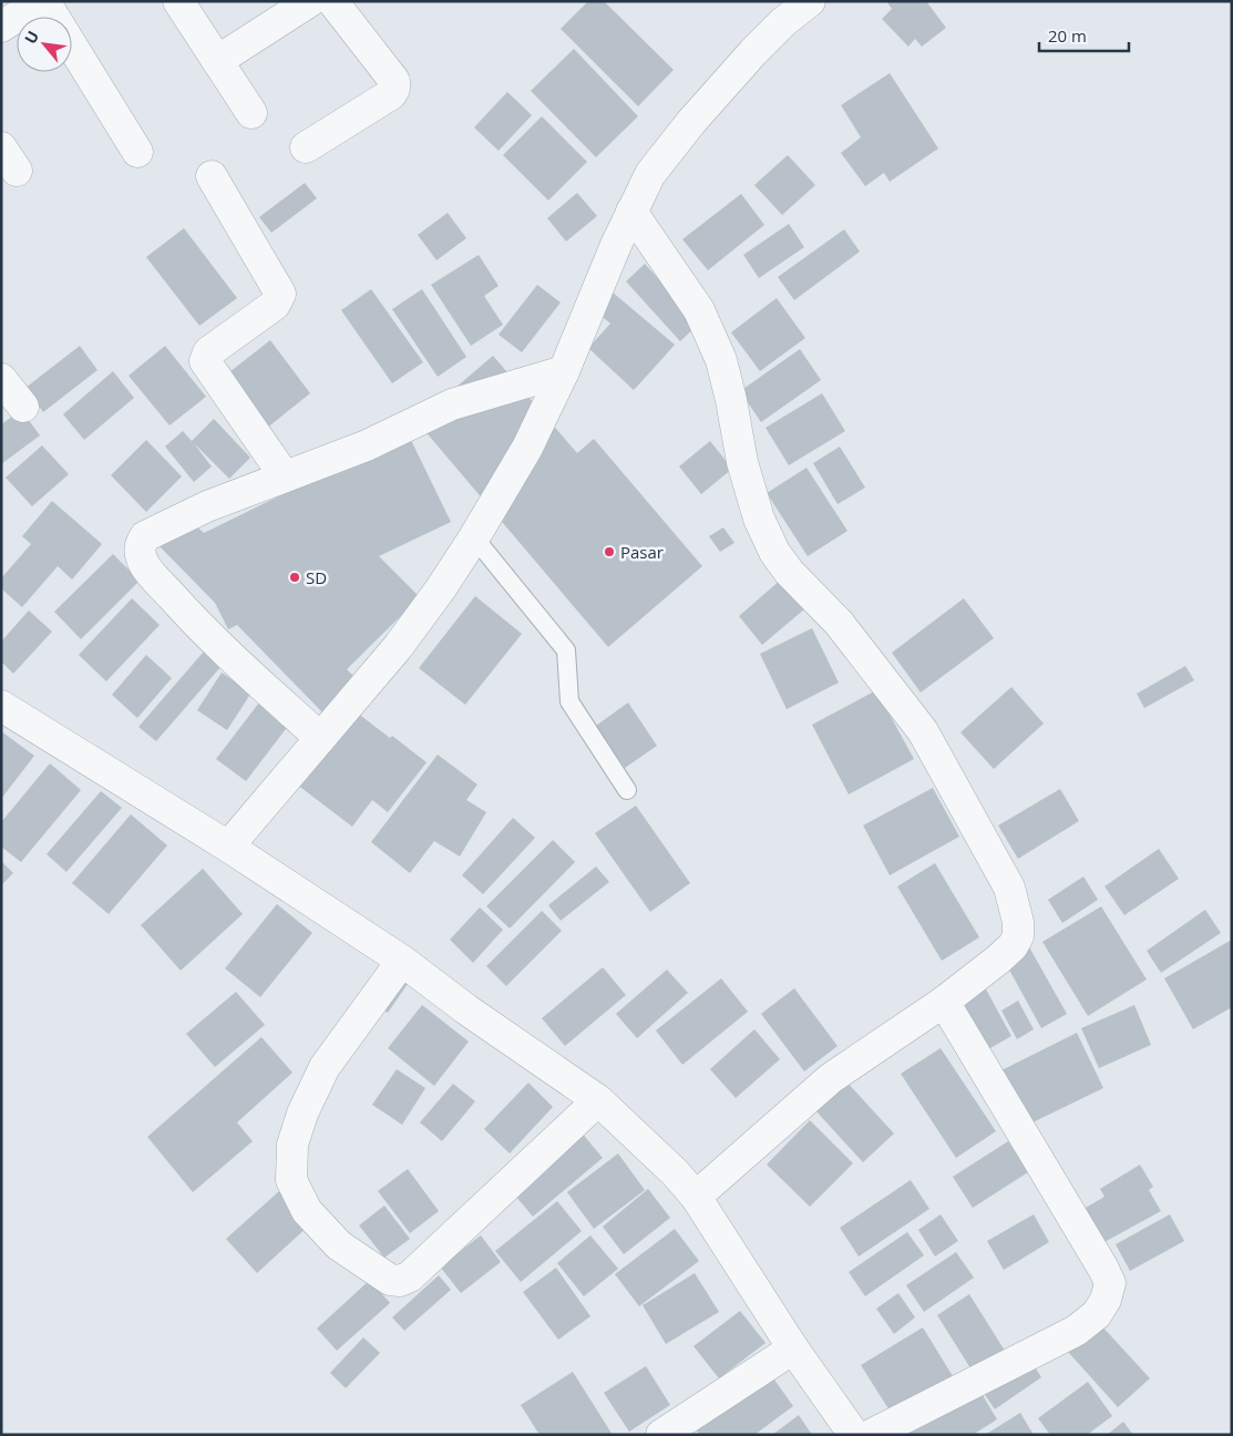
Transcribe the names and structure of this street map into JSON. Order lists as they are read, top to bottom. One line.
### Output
{"places":["Pasar","SD"],"scale_bar":"20 m","north":"top left"}
